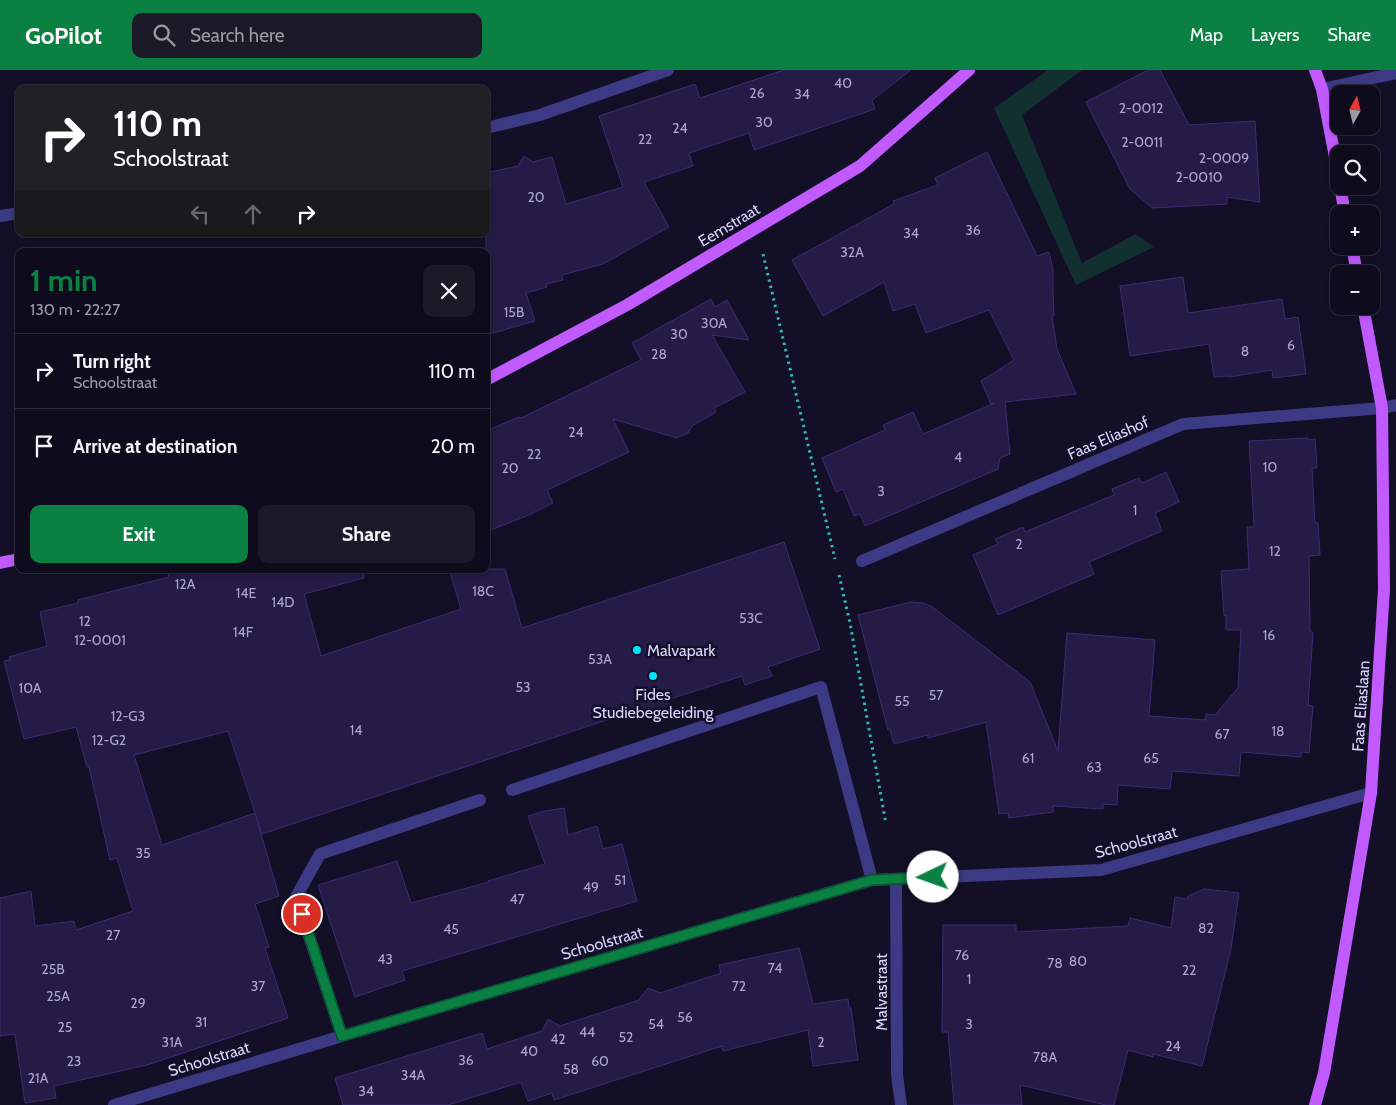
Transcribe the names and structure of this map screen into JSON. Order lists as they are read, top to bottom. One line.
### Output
{"streets":{"main road":["Eemstraat","Faas Eliaslaan"],"street":["Faas Eliashof","Schoolstraat","Malvastraat"]},"crossings":[["Faas Eliashof","Faas Eliaslaan"],["Faas Eliaslaan","Schoolstraat"],["Schoolstraat","Malvastraat"]],"places":["Malvapark","Fides Studiebegeleiding"],"house_numbers":["40","26","34","2-0012","30","24","22","2-0011","2-0009","2-0010","20","36","34","32A","15B","30A","30","6","8","28","24","22","4","10","20","3","1","2","12","12A","18C","14E","14D","53C","12","14F","16","12-0001","53A","53","10A","57","55","12-G3","14","18","67","12-G2","61","65","63","35","51","49","47","82","45","27","76","43","80","78","74","25B","22","1","37","72","25A","29","56","31","54","3","25","44","52","42","31A","2","24","40","78A","36","23","60","58","34A","21A","34"],"north":"top","page":{"header":"GoPilot","search":"Search here","nav":["Map","Layers","Share"],"map_buttons":["+","−"],"turn":["110 m","Schoolstraat"],"heading":["1 min","130 m · 22:27"],"list":[{"name":"Turn right","note":"Schoolstraat","value":"110 m"},{"name":"Arrive at destination","value":"20 m"}],"buttons":["Exit","Share"]}}
